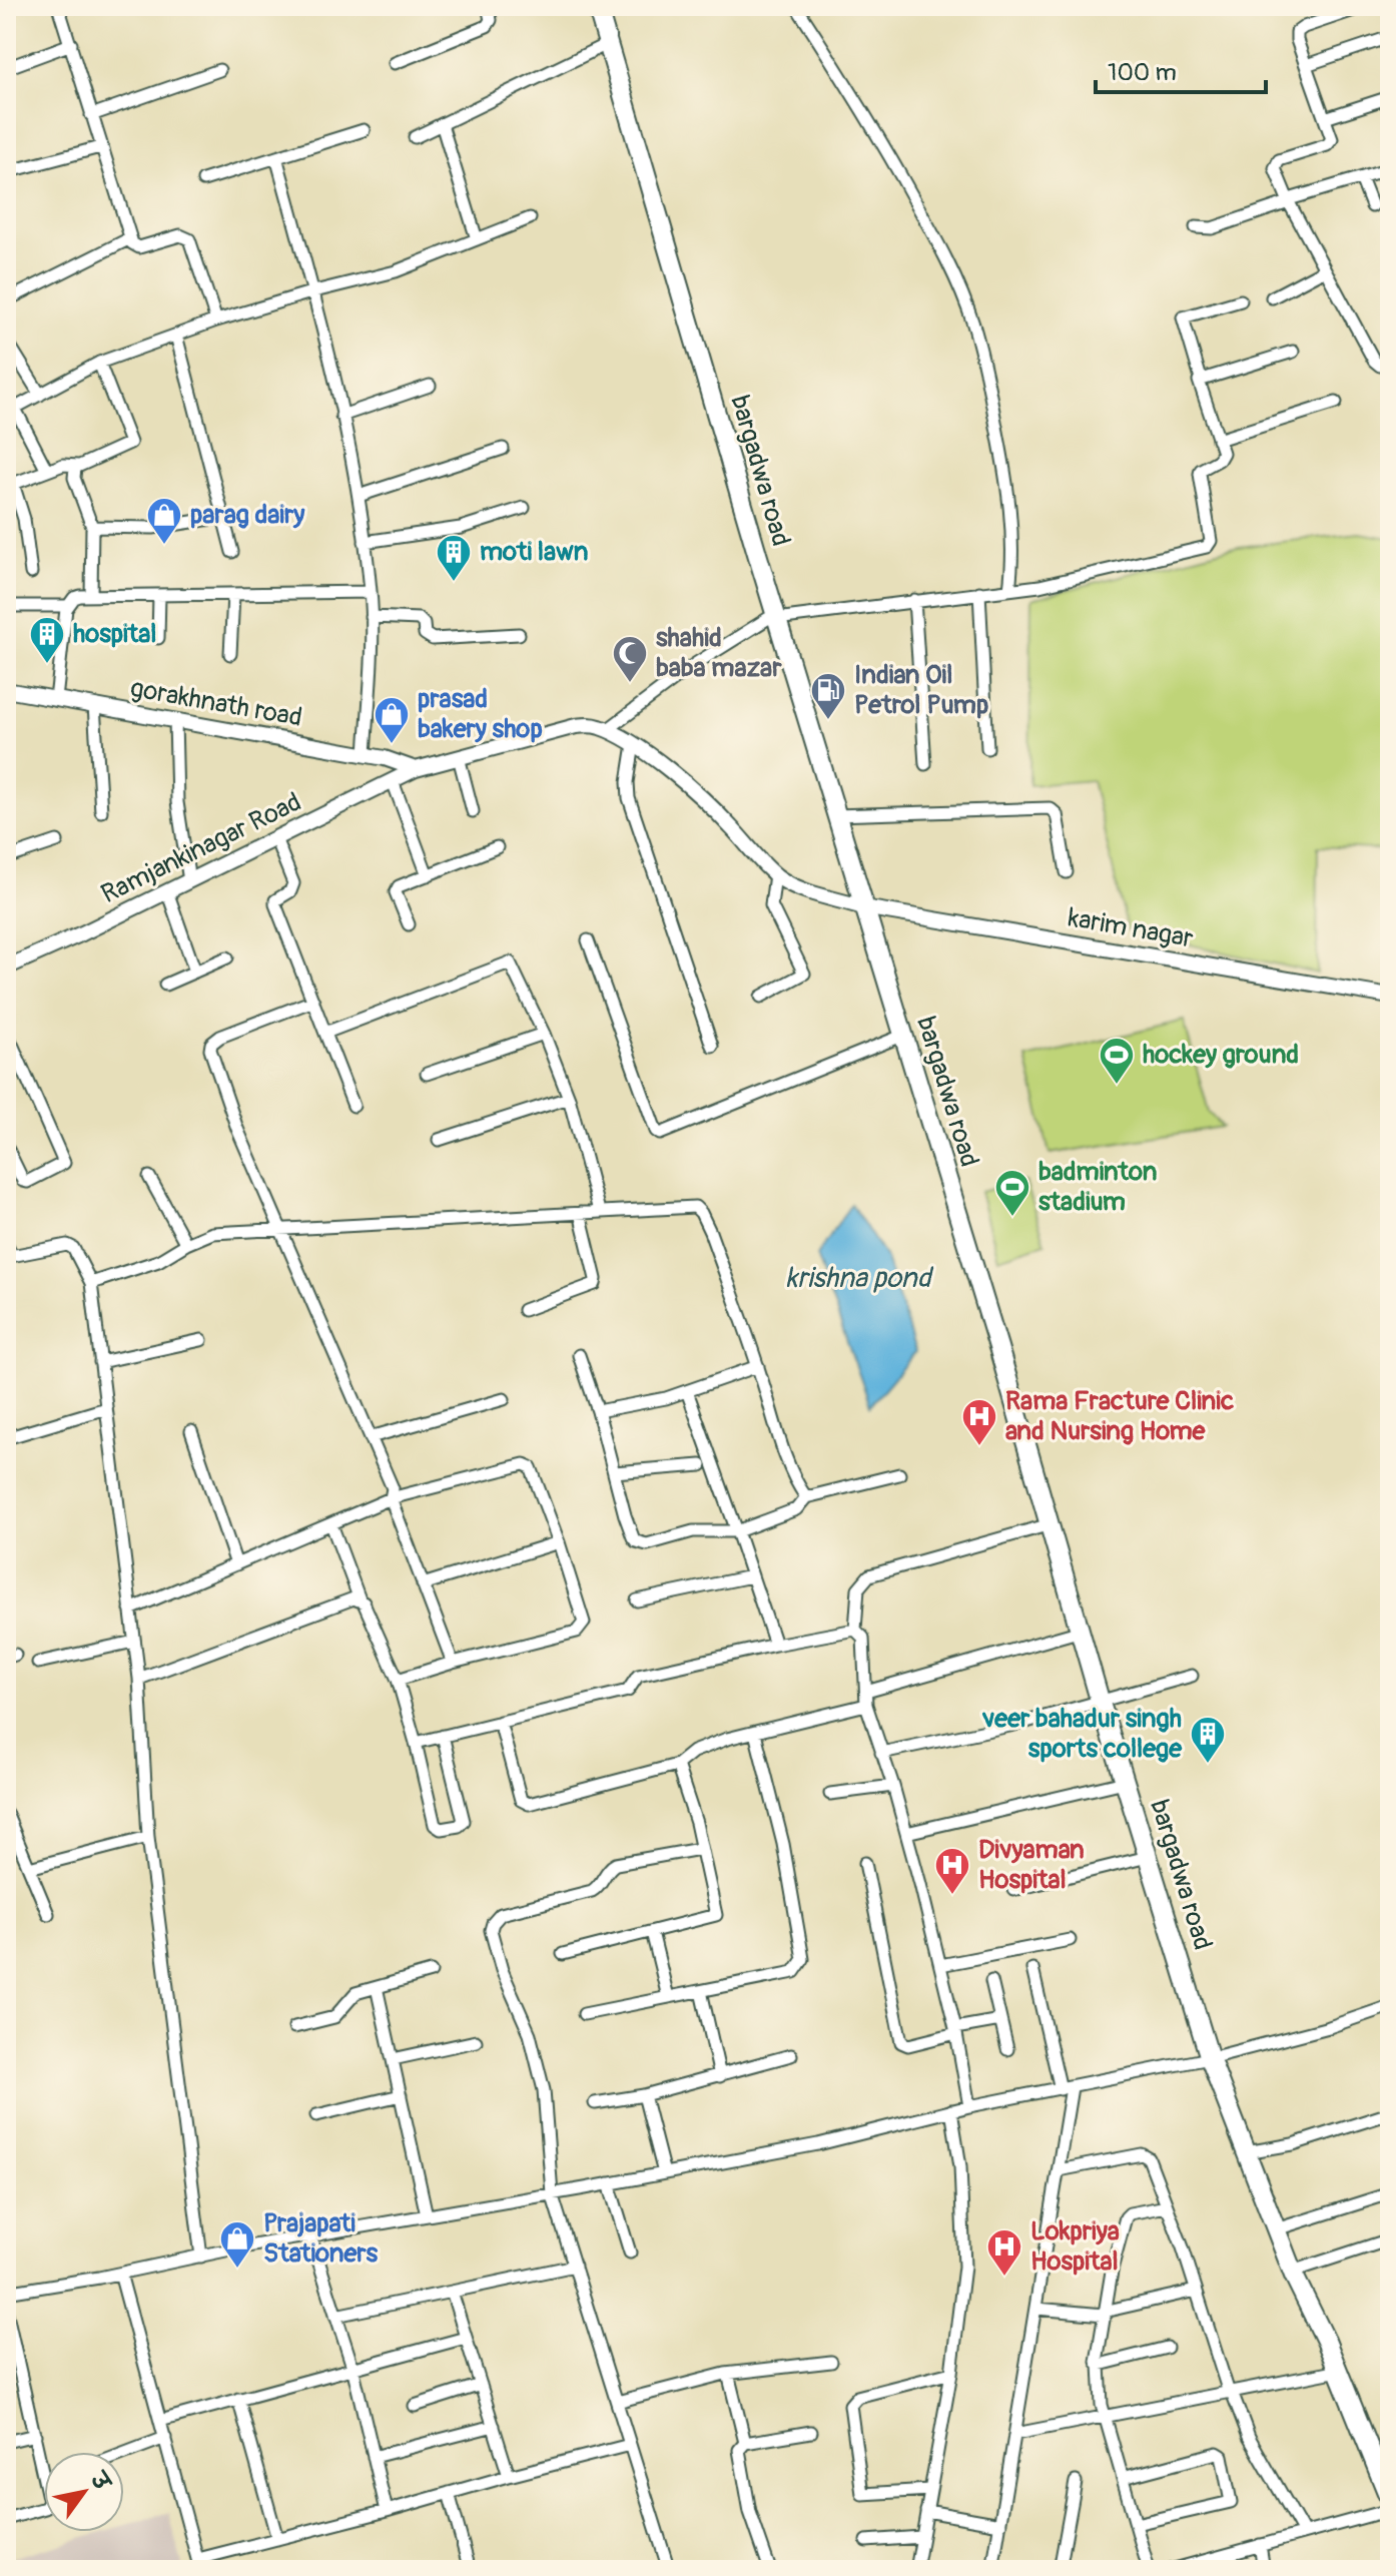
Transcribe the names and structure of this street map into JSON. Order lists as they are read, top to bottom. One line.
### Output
{"streets":{"main road":["bargadwa road"],"street":["gorakhnath road","Ramjankinagar Road","karim nagar"]},"crossings":[["bargadwa road","karim nagar"],["gorakhnath road","Ramjankinagar Road"]],"water":["krishna pond"],"places":{"shop":["parag dairy","prasad bakery shop","Prajapati Stationers"],"building":["moti lawn","hospital","veer bahadur singh sports college"],"mosque":["shahid baba mazar"],"fuel station":["Indian Oil Petrol Pump"],"sports":["hockey ground","badminton stadium"],"hospital":["Rama Fracture Clinic and Nursing Home","Divyaman Hospital","Lokpriya Hospital"]},"scale_bar":"100 m","north":"top right"}
